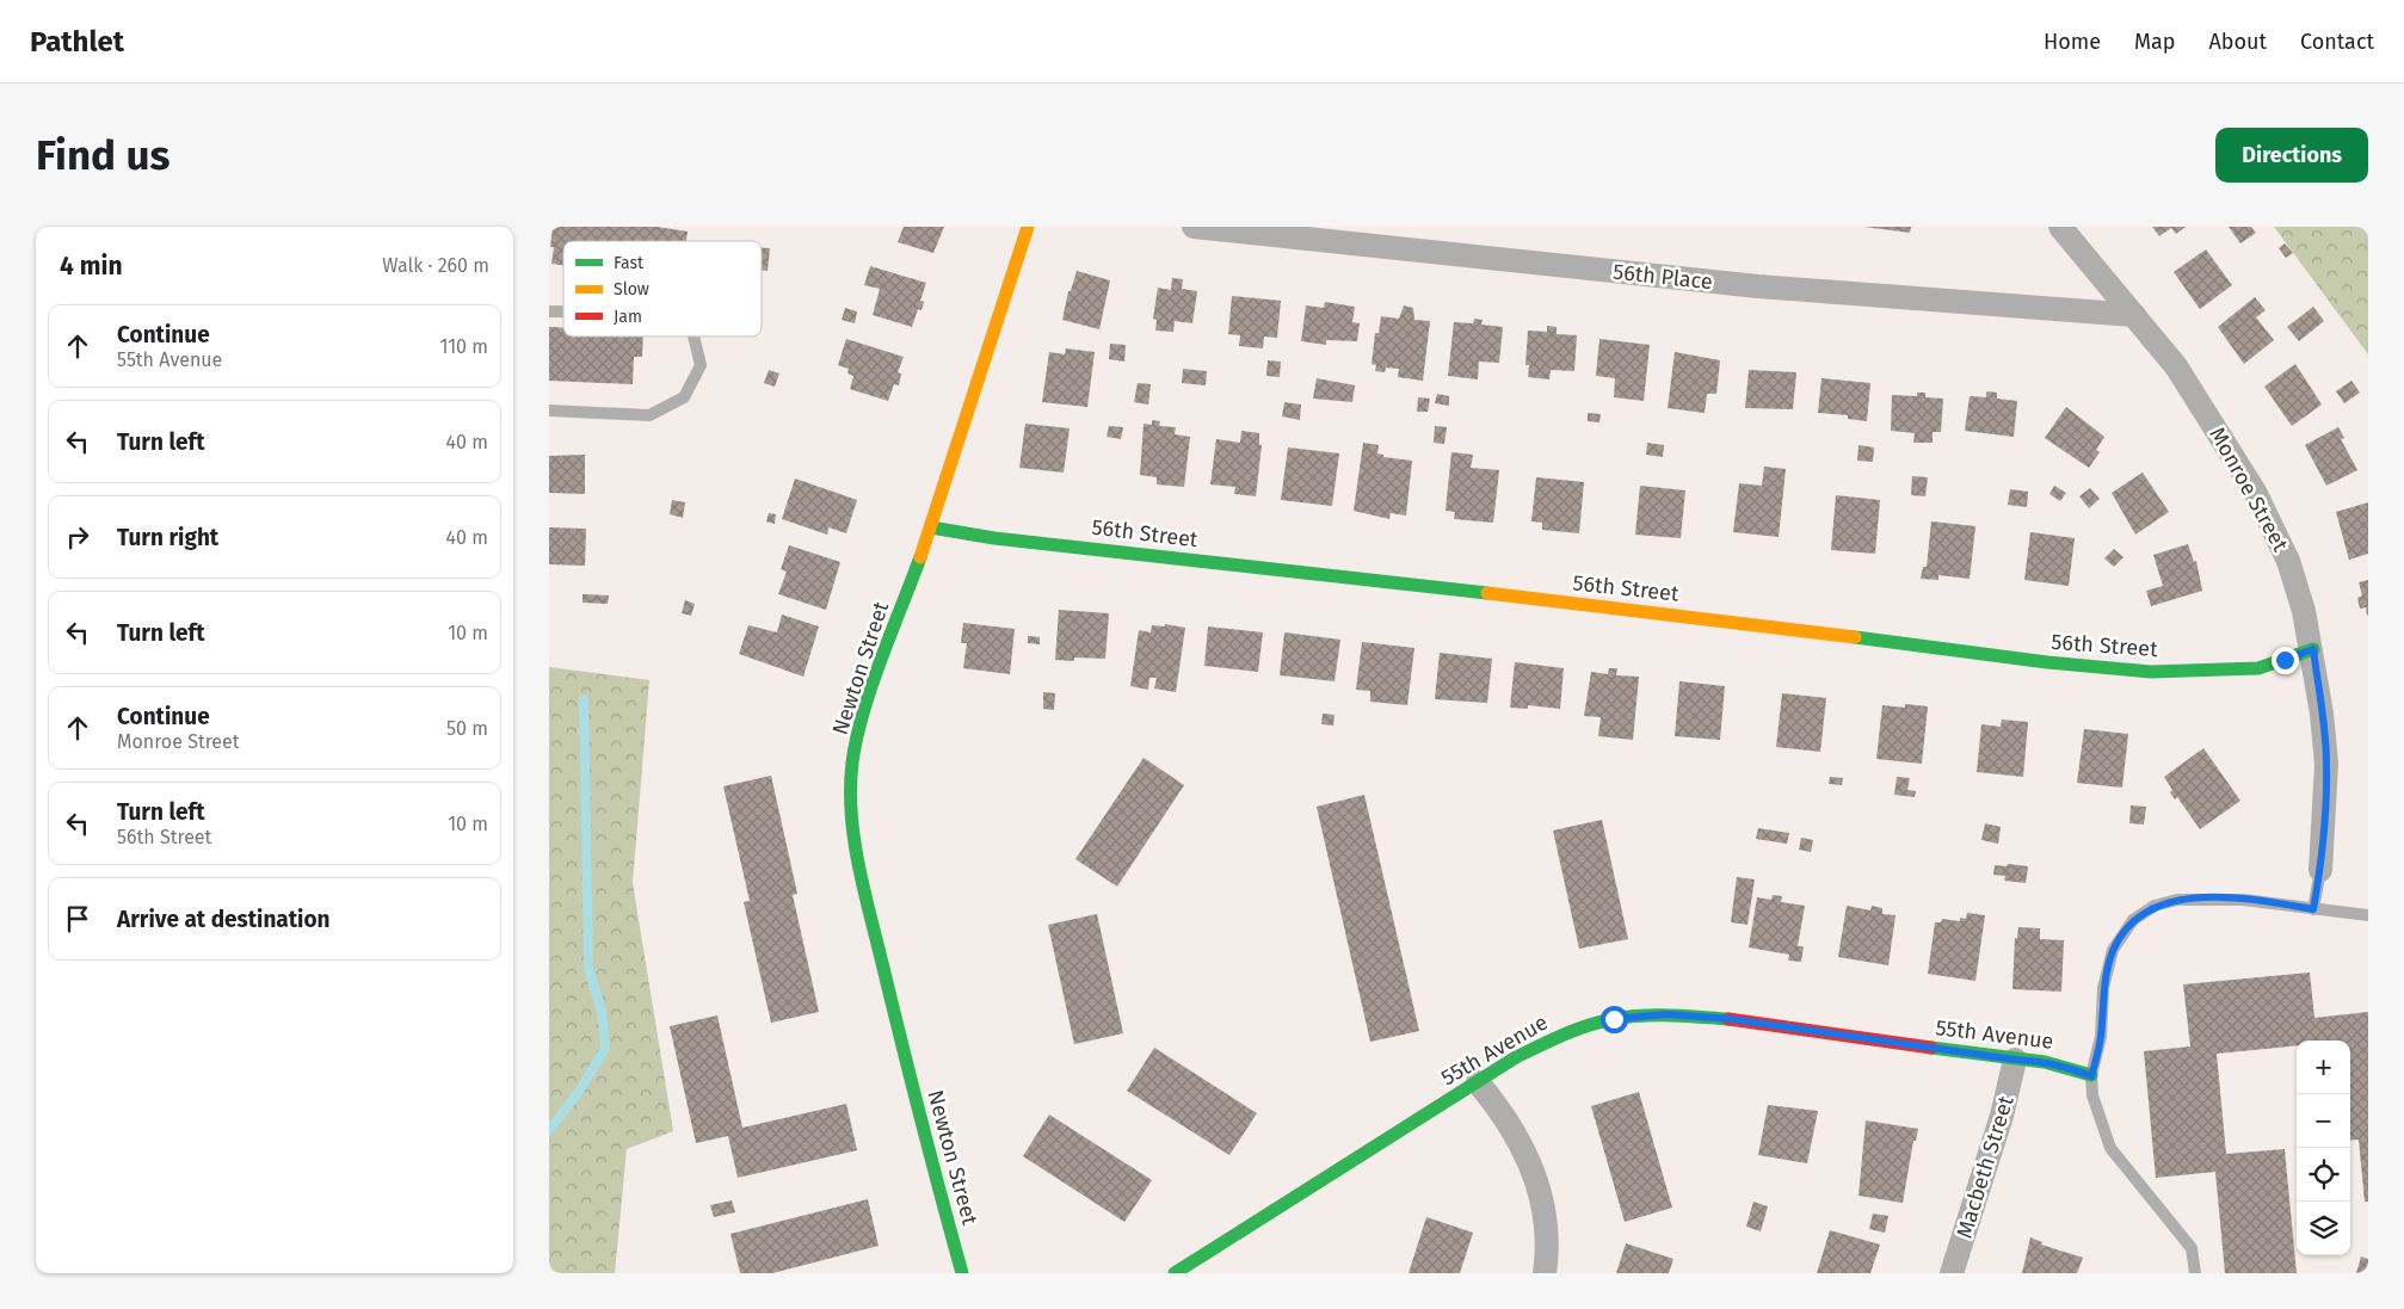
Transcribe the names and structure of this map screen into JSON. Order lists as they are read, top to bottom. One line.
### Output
{"streets":{"street":["56th Place","Monroe Street","56th Street","Newton Street","55th Avenue","Macbeth Street"]},"crossings":[["56th Place","Monroe Street"],["Monroe Street","56th Street"],["56th Street","Newton Street"],["55th Avenue","Macbeth Street"]],"legend":["Fast","Slow","Jam"],"page":{"header":"Pathlet","nav":["Home","Map","About","Contact"],"buttons":"Directions","title":"Find us","heading":["4 min","Walk · 260 m"],"list":[["Continue","55th Avenue","110 m"],["Turn left","40 m"],["Turn right","40 m"],["Turn left","10 m"],["Continue","Monroe Street","50 m"],["Turn left","56th Street","10 m"],"Arrive at destination"],"map_buttons":["+","−"]}}
